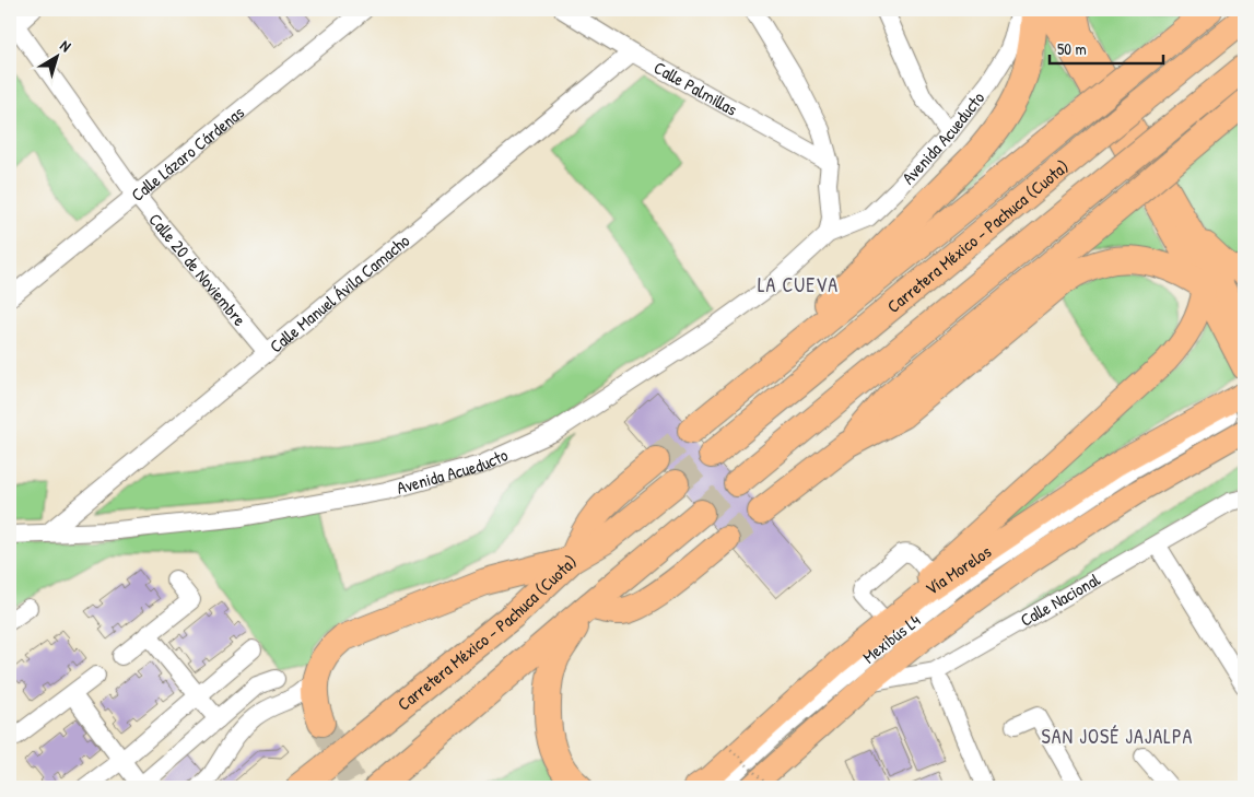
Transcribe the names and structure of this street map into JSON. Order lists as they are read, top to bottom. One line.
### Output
{"streets":{"highway":["Carretera México - Pachuca (Cuota)"],"main road":["Vía Morelos"],"street":["Calle Palmillas","Avenida Acueducto","Calle Lázaro Cárdenas","Calle 20 de Noviembre","Calle Manuel Ávila Camacho","Calle Nacional","Mexibús L4"]},"crossings":[["Calle Palmillas","Calle Manuel Ávila Camacho"],["Avenida Acueducto","Calle Manuel Ávila Camacho"],["Calle Lázaro Cárdenas","Calle 20 de Noviembre"],["Calle 20 de Noviembre","Calle Manuel Ávila Camacho"],["Vía Morelos","Calle Nacional"],["Vía Morelos","Mexibús L4"]],"districts":["LA CUEVA","SAN JOSÉ JAJALPA"],"scale_bar":"50 m","north":"top right"}
